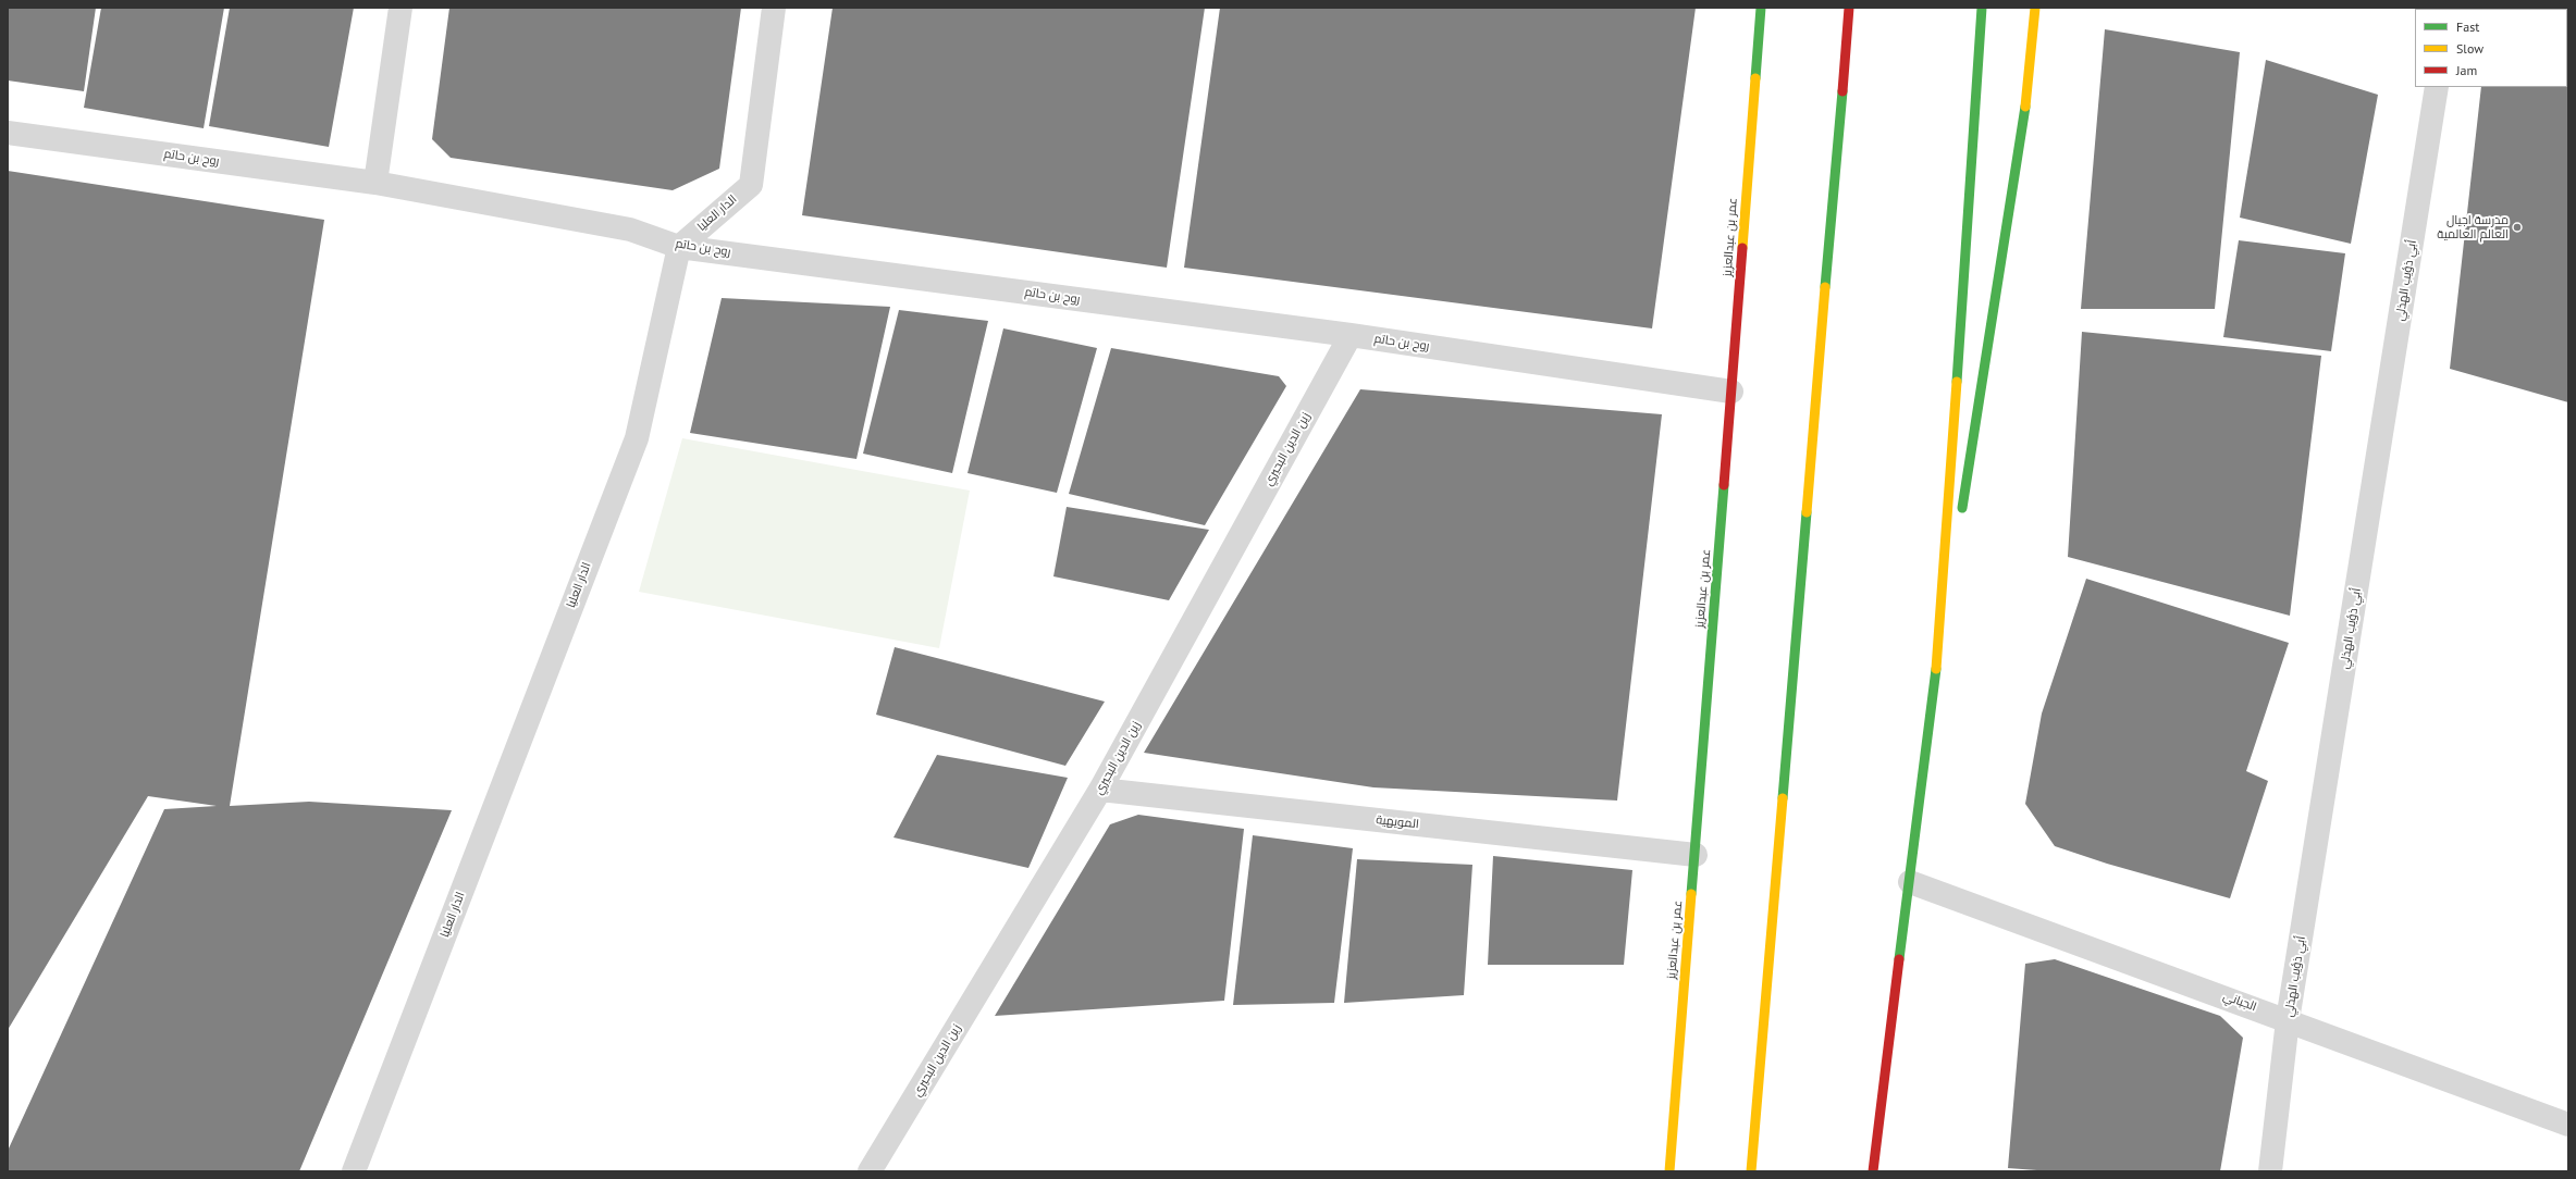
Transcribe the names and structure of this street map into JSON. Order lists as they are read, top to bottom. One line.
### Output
{"streets":{"main road":["عمر بن عبدالعزيز"],"street":["روح بن حاتم","الدار العليا","أبي ذؤيب الهذلي","زين الدين البحيري","المويهية","الجباني"]},"crossings":[["روح بن حاتم","الدار العليا"],["روح بن حاتم","عمر بن عبدالعزيز"],["روح بن حاتم","زين الدين البحيري"],["عمر بن عبدالعزيز","المويهية"],["أبي ذؤيب الهذلي","الجباني"],["زين الدين البحيري","المويهية"]],"places":["مدرسة اجيال العالم العالمية"],"legend":["Fast","Slow","Jam"]}
